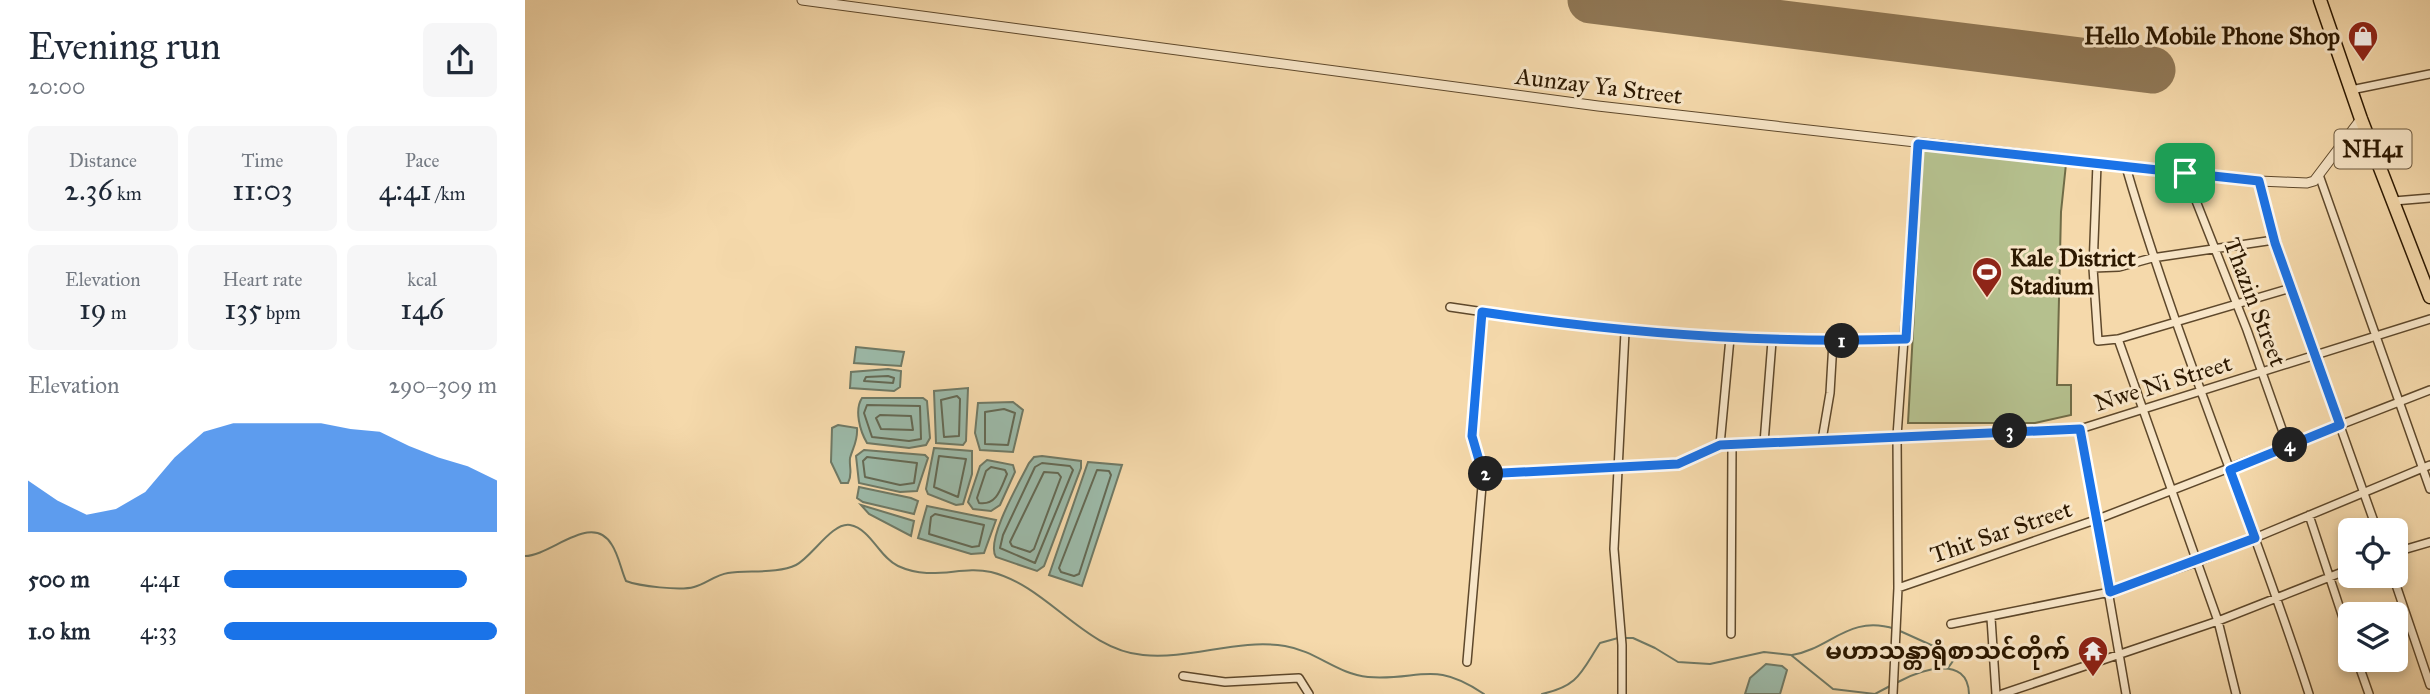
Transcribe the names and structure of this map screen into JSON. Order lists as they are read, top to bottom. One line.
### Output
{"streets":{"highway":["NH41"],"street":["Aunzay Ya Street","Thazin Street","Nwe Ni Street","Thit Sar Street"]},"crossings":[["Aunzay Ya Street","Thazin Street"],["Thazin Street","Nwe Ni Street"],["Thazin Street","Thit Sar Street"]],"places":{"shop":["Hello Mobile Phone Shop"],"sports":["Kale District Stadium"],"temple":["မဟာသန္တာရုံစာသင်တိုက်"]},"page":{"heading":["Evening run","20:00"],"stats":[["Distance","2.36 km"],["Time","11:03"],["Pace","4:41 /km"],["Elevation","19 m"],["Heart rate","135 bpm"],["kcal","146"]],"pins":["1","3","4","2"],"chart":["Elevation","290–309 m"],"list":[{"name":"500 m","note":"4:41"},{"name":"1.0 km","note":"4:33"}]}}
